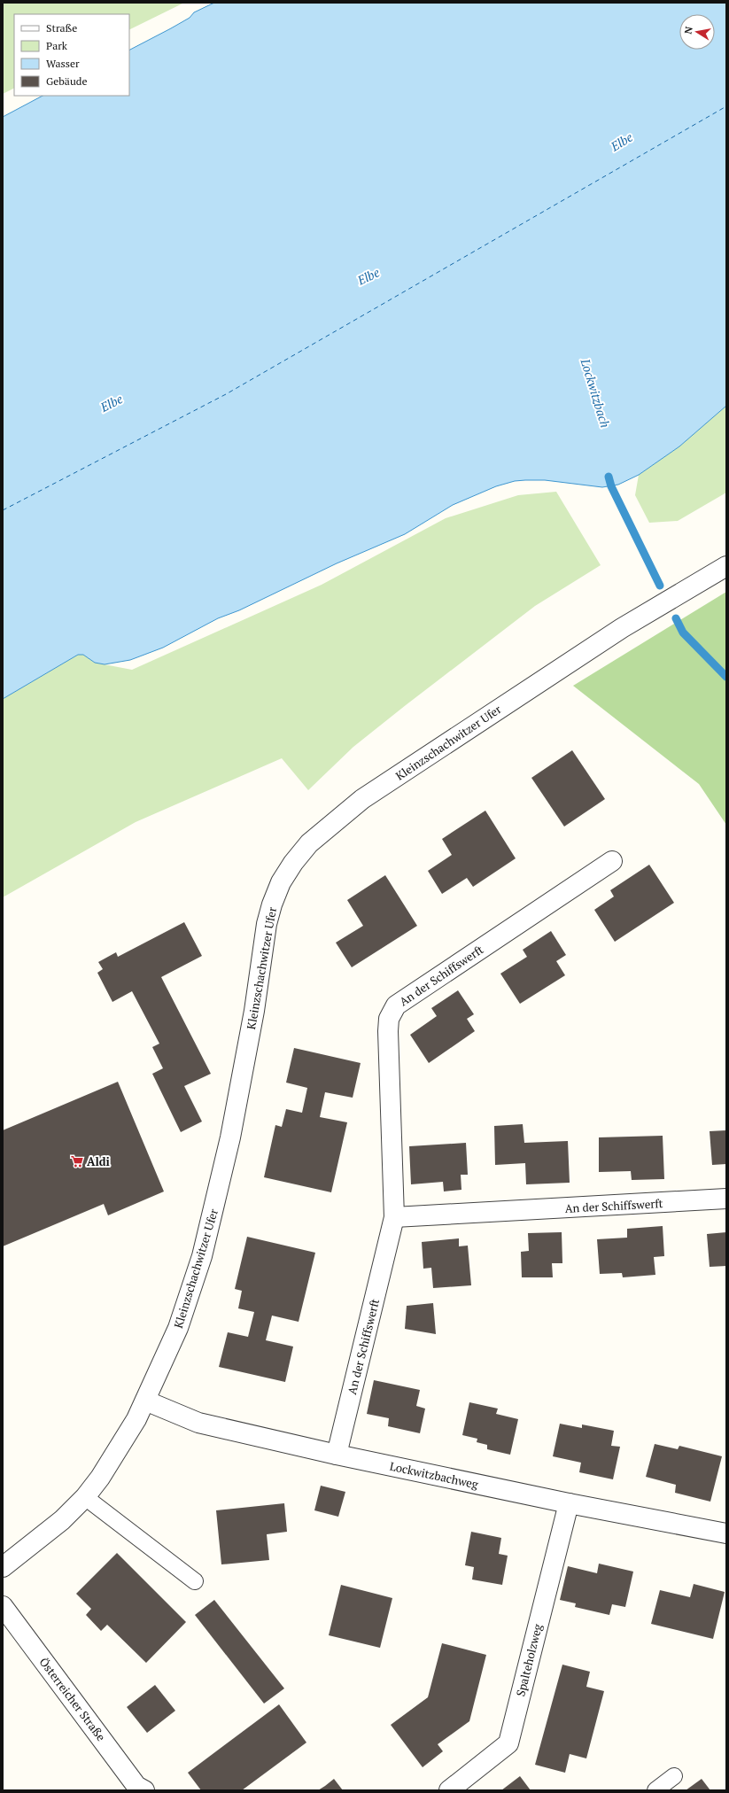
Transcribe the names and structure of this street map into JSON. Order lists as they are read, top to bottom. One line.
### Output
{"streets":{"street":["Kleinzschachwitzer Ufer","An der Schiffswerft","Lockwitzbachweg","Spalteholzweg","Österreicher Straße"]},"crossings":[["Kleinzschachwitzer Ufer","Lockwitzbachweg"],["An der Schiffswerft","Lockwitzbachweg"],["Lockwitzbachweg","Spalteholzweg"]],"water":["Elbe","Lockwitzbach"],"places":{"supermarket":["Aldi"]},"legend":["Straße","Park","Wasser","Gebäude"],"north":"left"}
